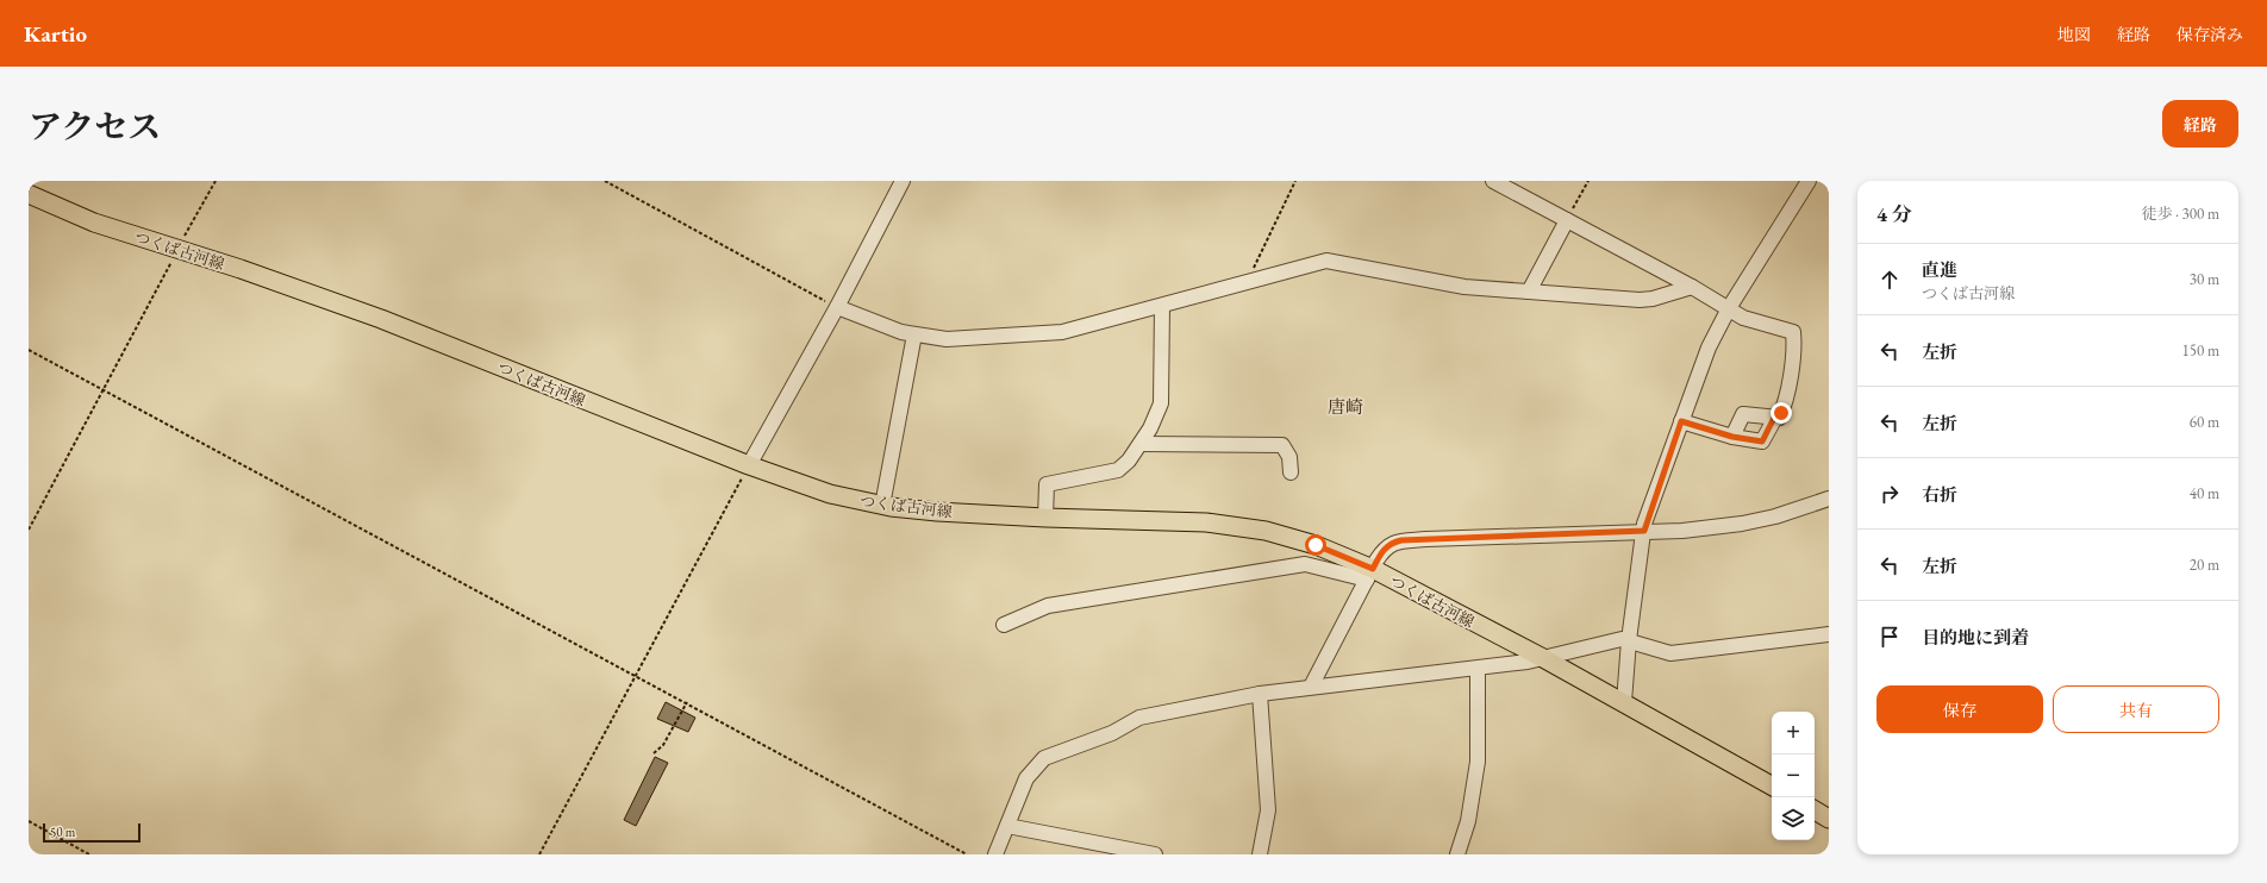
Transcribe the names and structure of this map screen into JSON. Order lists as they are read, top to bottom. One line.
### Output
{"streets":{"main road":["つくば古河線"]},"districts":["唐崎"],"scale_bar":"50 m","page":{"header":"Kartio","nav":["地図","経路","保存済み"],"title":"アクセス","buttons":["経路",["保存","共有"]],"heading":["4 分","徒歩 · 300 m"],"list":[["直進","つくば古河線","30 m"],["左折","150 m"],["左折","60 m"],["右折","40 m"],["左折","20 m"],"目的地に到着"],"map_buttons":["+","−"],"scale":"50 m"}}
